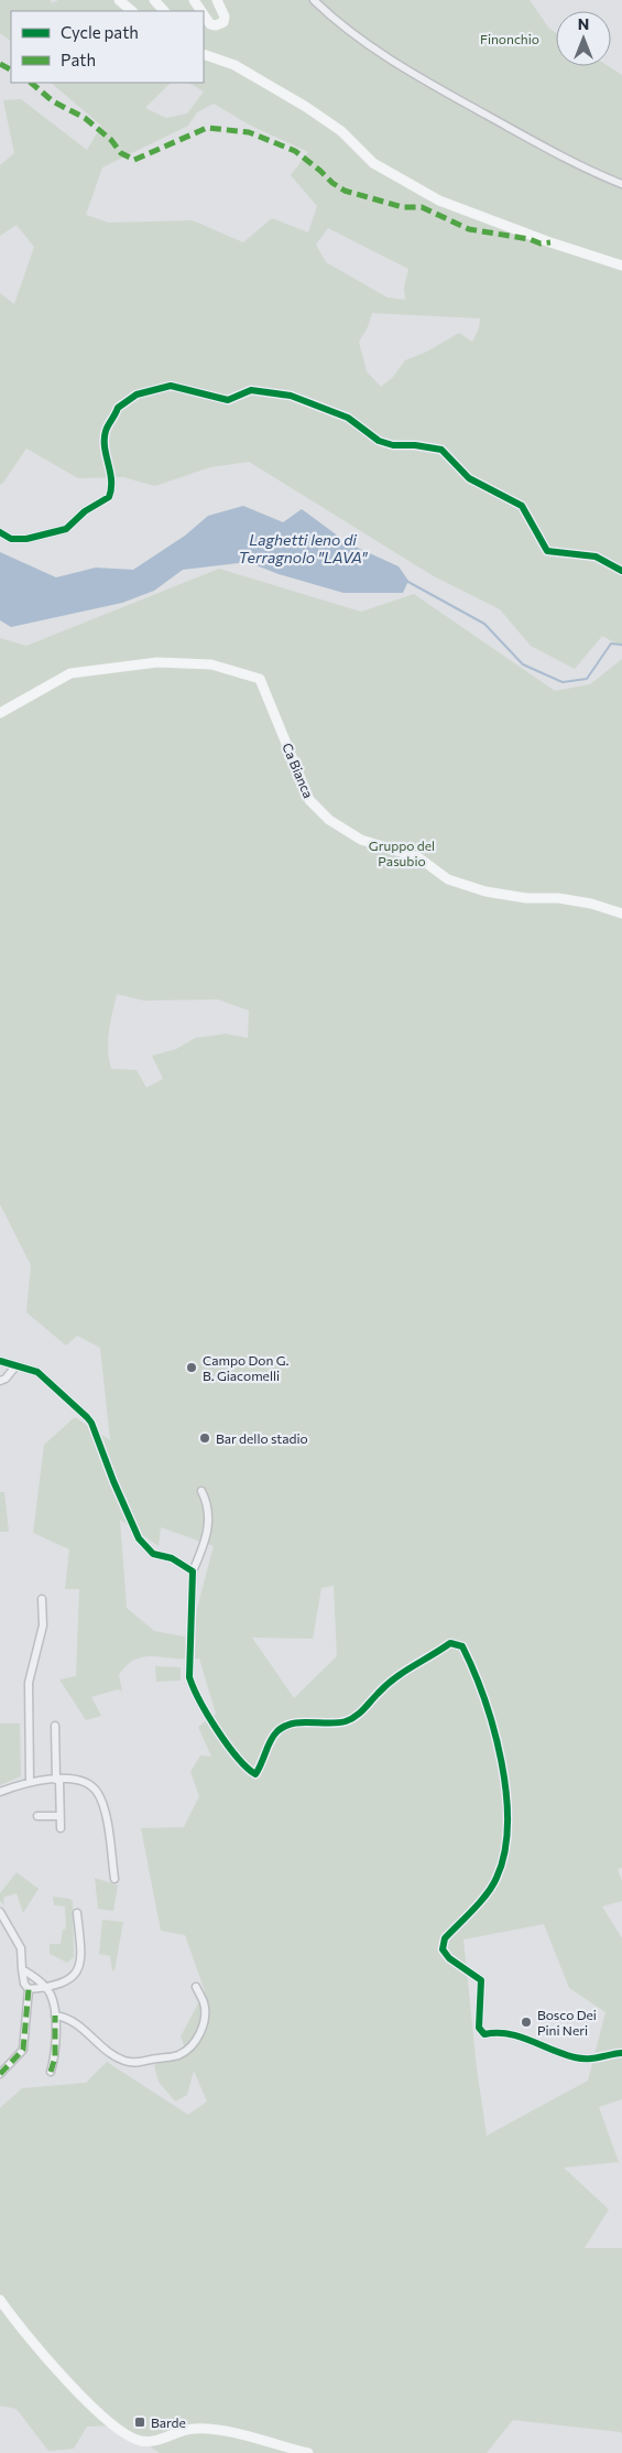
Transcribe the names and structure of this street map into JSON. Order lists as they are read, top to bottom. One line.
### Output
{"streets":{"street":["Ca Bianca"]},"water":["Laghetti leno di Terragnolo \"LAVA\""],"parks":["Finonchio","Gruppo del Pasubio"],"places":{"other":["Campo Don G. B. Giacomelli","Bar dello stadio","Bosco Dei Pini Neri"],"transit":["Barde"]},"legend":["Cycle path","Path"],"north":"top"}
